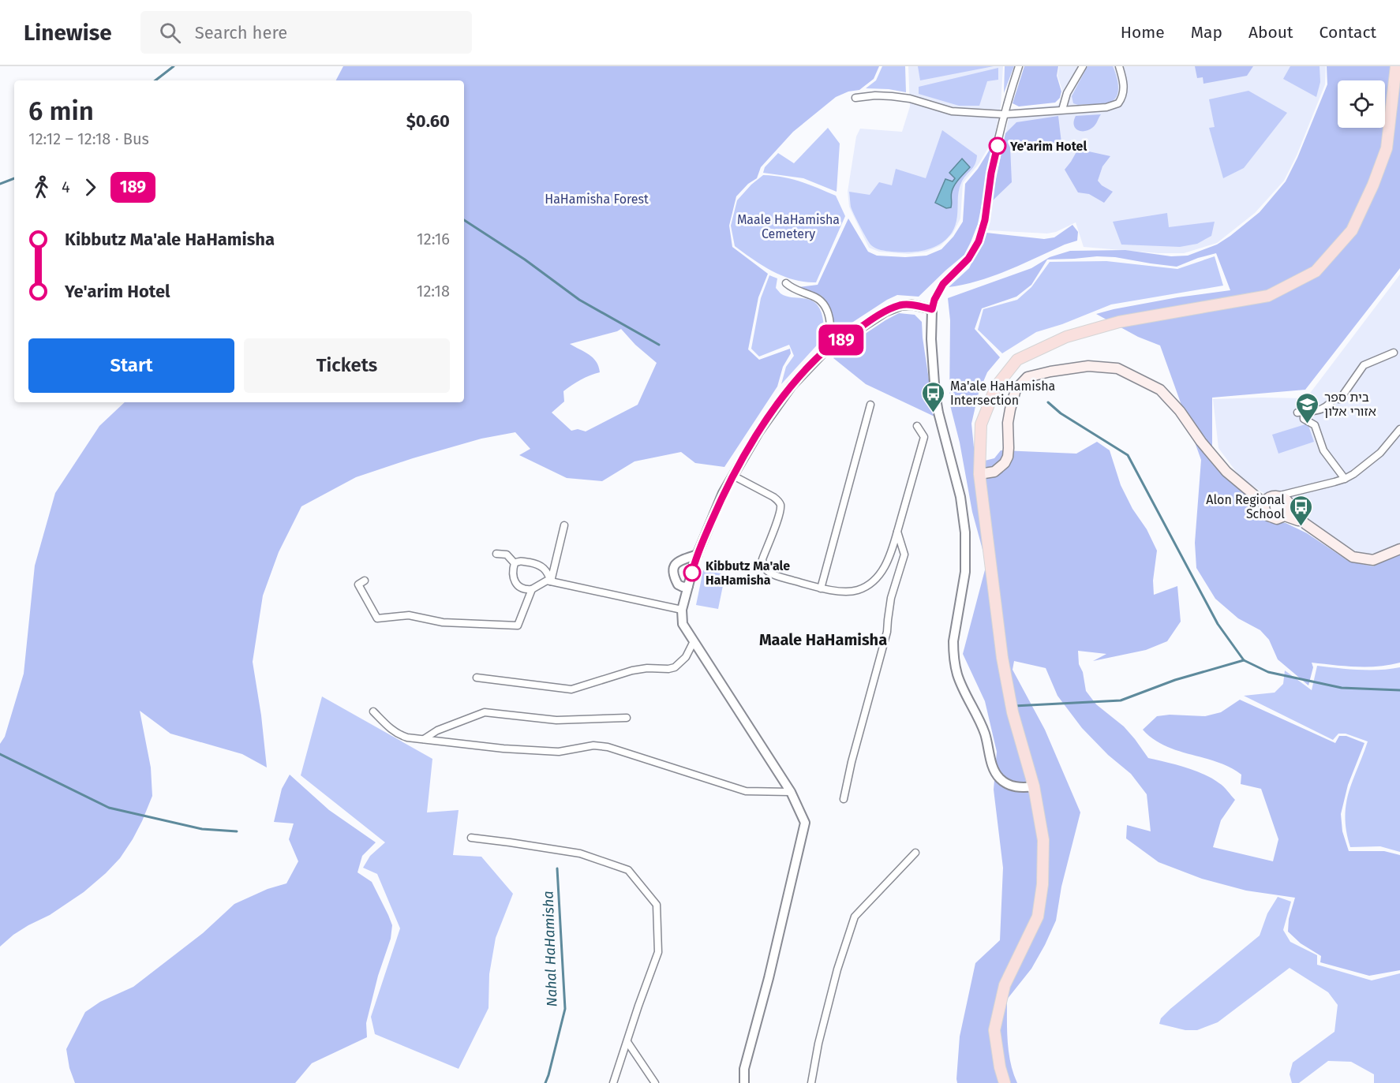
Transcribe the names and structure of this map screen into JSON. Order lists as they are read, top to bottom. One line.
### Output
{"districts":["Maale HaHamisha"],"water":["Nahal HaHamisha"],"parks":["HaHamisha Forest","Maale HaHamisha Cemetery"],"places":{"other":["Ye'arim Hotel","Kibbutz Ma'ale HaHamisha"],"bus stop":["Ma'ale HaHamisha Intersection","Alon Regional School"],"school or university":["בית ספר אזורי אלון"]},"lines":["bus line 189"],"page":{"header":"Linewise","search":"Search here","nav":["Home","Map","About","Contact"],"on_map":"189","heading":["6 min","12:12 – 12:18 · Bus","$0.60"],"legs":["4","189"],"list":[{"name":"Kibbutz Ma'ale HaHamisha","value":"12:16"},{"name":"Ye'arim Hotel","value":"12:18"}],"buttons":["Start","Tickets"]}}
